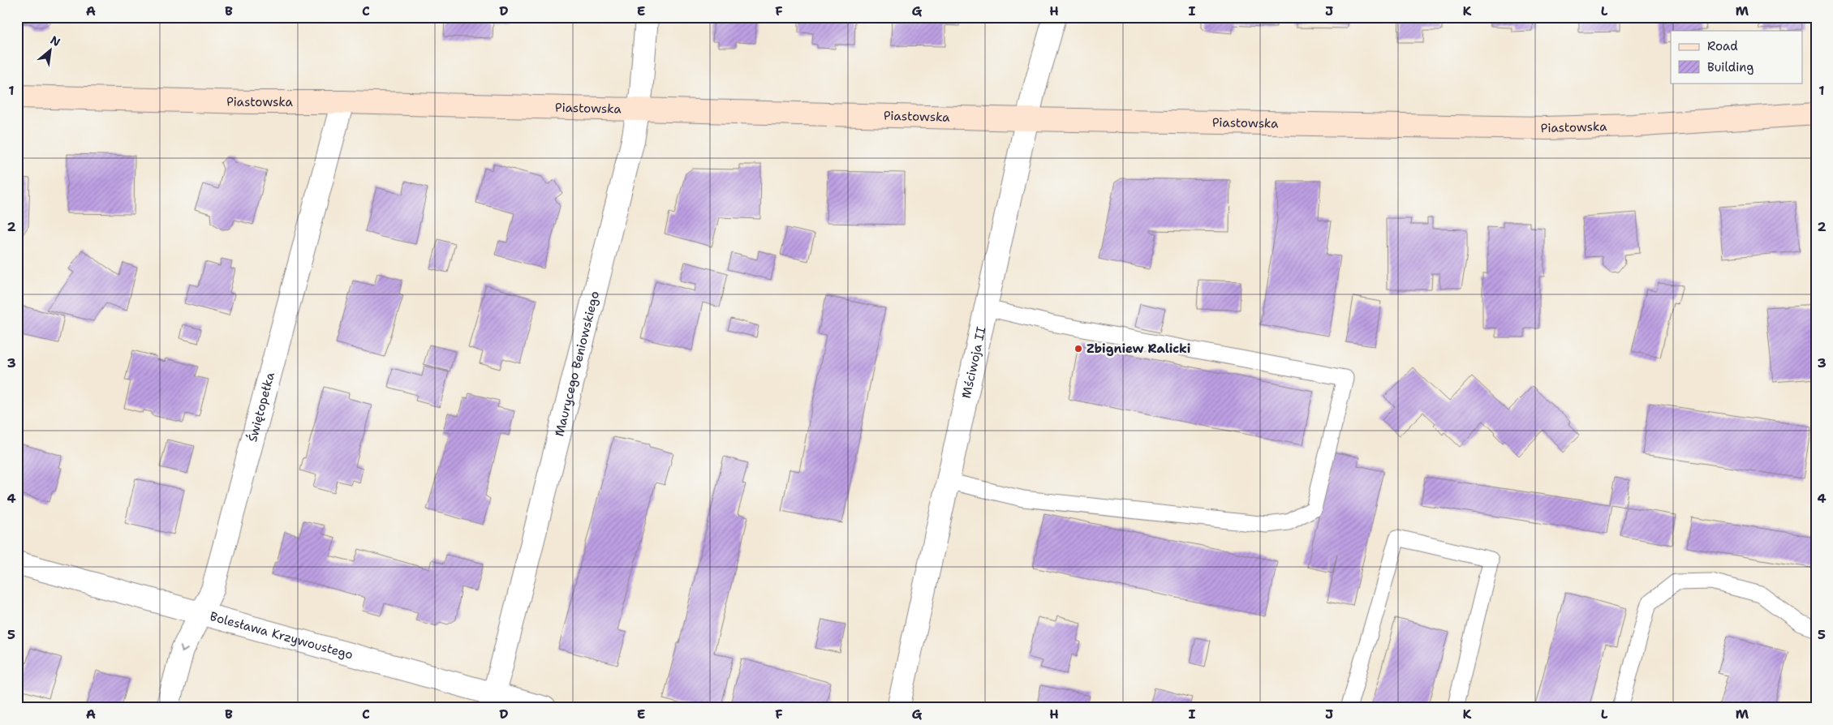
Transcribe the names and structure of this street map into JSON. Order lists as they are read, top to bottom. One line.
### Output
{"streets":{"street":["Piastowska","Mściwoja II","Maurycego Beniowskiego","Świętopełka","Bolesława Krzywoustego"]},"crossings":[["Piastowska","Mściwoja II"],["Piastowska","Maurycego Beniowskiego"],["Piastowska","Świętopełka"],["Maurycego Beniowskiego","Bolesława Krzywoustego"],["Świętopełka","Bolesława Krzywoustego"]],"places":["Zbigniew Ralicki"],"legend":["Road","Building"],"north":"top right","grid":{"columns":["A","B","C","D","E","F","G","H","I","J","K","L","M"],"rows":["1","2","3","4","5"]}}
